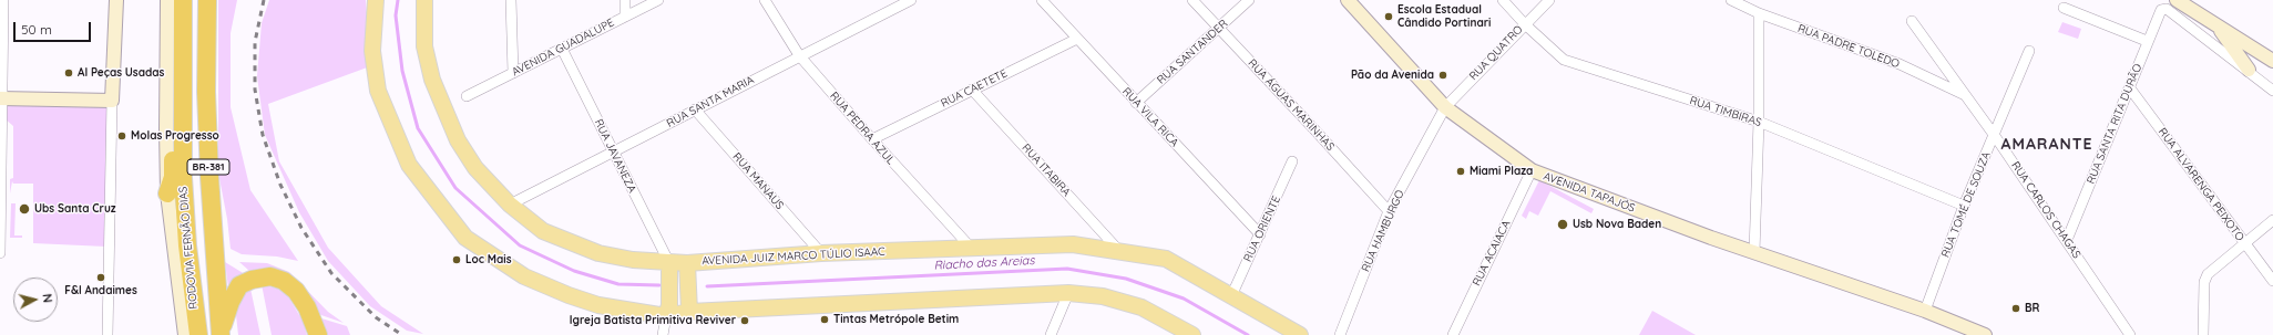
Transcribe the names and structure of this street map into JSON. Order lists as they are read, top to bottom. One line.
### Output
{"streets":{"highway":["BR-381","RODOVIA FERNÃO DIAS"],"main road":["AVENIDA TAPAJÓS","AVENIDA JUIZ MARCO TÚLIO ISAAC"],"street":["RUA PADRE TOLEDO","AVENIDA GUADALUPE","RUA SANTANDER","RUA QUATRO","RUA CAETETE","RUA SANTA MARIA","RUA ÁGUAS MARINHAS","RUA TIMBIRAS","RUA VILA RICA","RUA SANTA RITA DURÃO","RUA PEDRA AZUL","RUA JAVANEZA","RUA ITABIRA","RUA MANAUS","RUA ALVARENGA PEIXOTO","RUA TOMÉ DE SOUZA","RUA CARLOS CHAGAS","RUA ORIENTE","RUA HAMBURGO","RUA ACAIACA"]},"crossings":[["RUA PADRE TOLEDO","RUA CARLOS CHAGAS"],["AVENIDA GUADALUPE","RUA JAVANEZA"],["RUA SANTANDER","RUA ÁGUAS MARINHAS"],["RUA SANTANDER","RUA VILA RICA"],["RUA QUATRO","RUA TIMBIRAS"],["RUA QUATRO","AVENIDA TAPAJÓS"],["RUA QUATRO","RUA HAMBURGO"],["RUA CAETETE","RUA VILA RICA"],["RUA CAETETE","RUA PEDRA AZUL"],["RUA CAETETE","RUA ITABIRA"],["RUA SANTA MARIA","RUA PEDRA AZUL"],["RUA SANTA MARIA","RUA JAVANEZA"],["RUA SANTA MARIA","RUA MANAUS"],["RUA SANTA MARIA","AVENIDA JUIZ MARCO TÚLIO ISAAC"],["RUA ÁGUAS MARINHAS","RUA HAMBURGO"],["RUA TIMBIRAS","RUA TOMÉ DE SOUZA"],["RUA VILA RICA","RUA ORIENTE"],["RUA SANTA RITA DURÃO","RUA ALVARENGA PEIXOTO"],["RUA SANTA RITA DURÃO","RUA CARLOS CHAGAS"],["RUA PEDRA AZUL","AVENIDA JUIZ MARCO TÚLIO ISAAC"],["RUA JAVANEZA","AVENIDA JUIZ MARCO TÚLIO ISAAC"],["RUA ITABIRA","AVENIDA JUIZ MARCO TÚLIO ISAAC"],["RUA MANAUS","AVENIDA JUIZ MARCO TÚLIO ISAAC"],["AVENIDA TAPAJÓS","RUA TOMÉ DE SOUZA"],["AVENIDA TAPAJÓS","RUA HAMBURGO"],["AVENIDA TAPAJÓS","RUA ACAIACA"],["RUA TOMÉ DE SOUZA","RUA CARLOS CHAGAS"],["RUA ORIENTE","AVENIDA JUIZ MARCO TÚLIO ISAAC"]],"districts":["AMARANTE"],"water":["Riacho das Areias"],"places":["Escola Estadual Cândido Portinari","Al Peças Usadas","Pão da Avenida","Molas Progresso","Miami Plaza","Ubs Santa Cruz","Usb Nova Baden","Loc Mais","F&l Andaimes","BR","Tintas Metrópole Betim","Igreja Batista Primitiva Reviver"],"scale_bar":"50 m","north":"right"}
